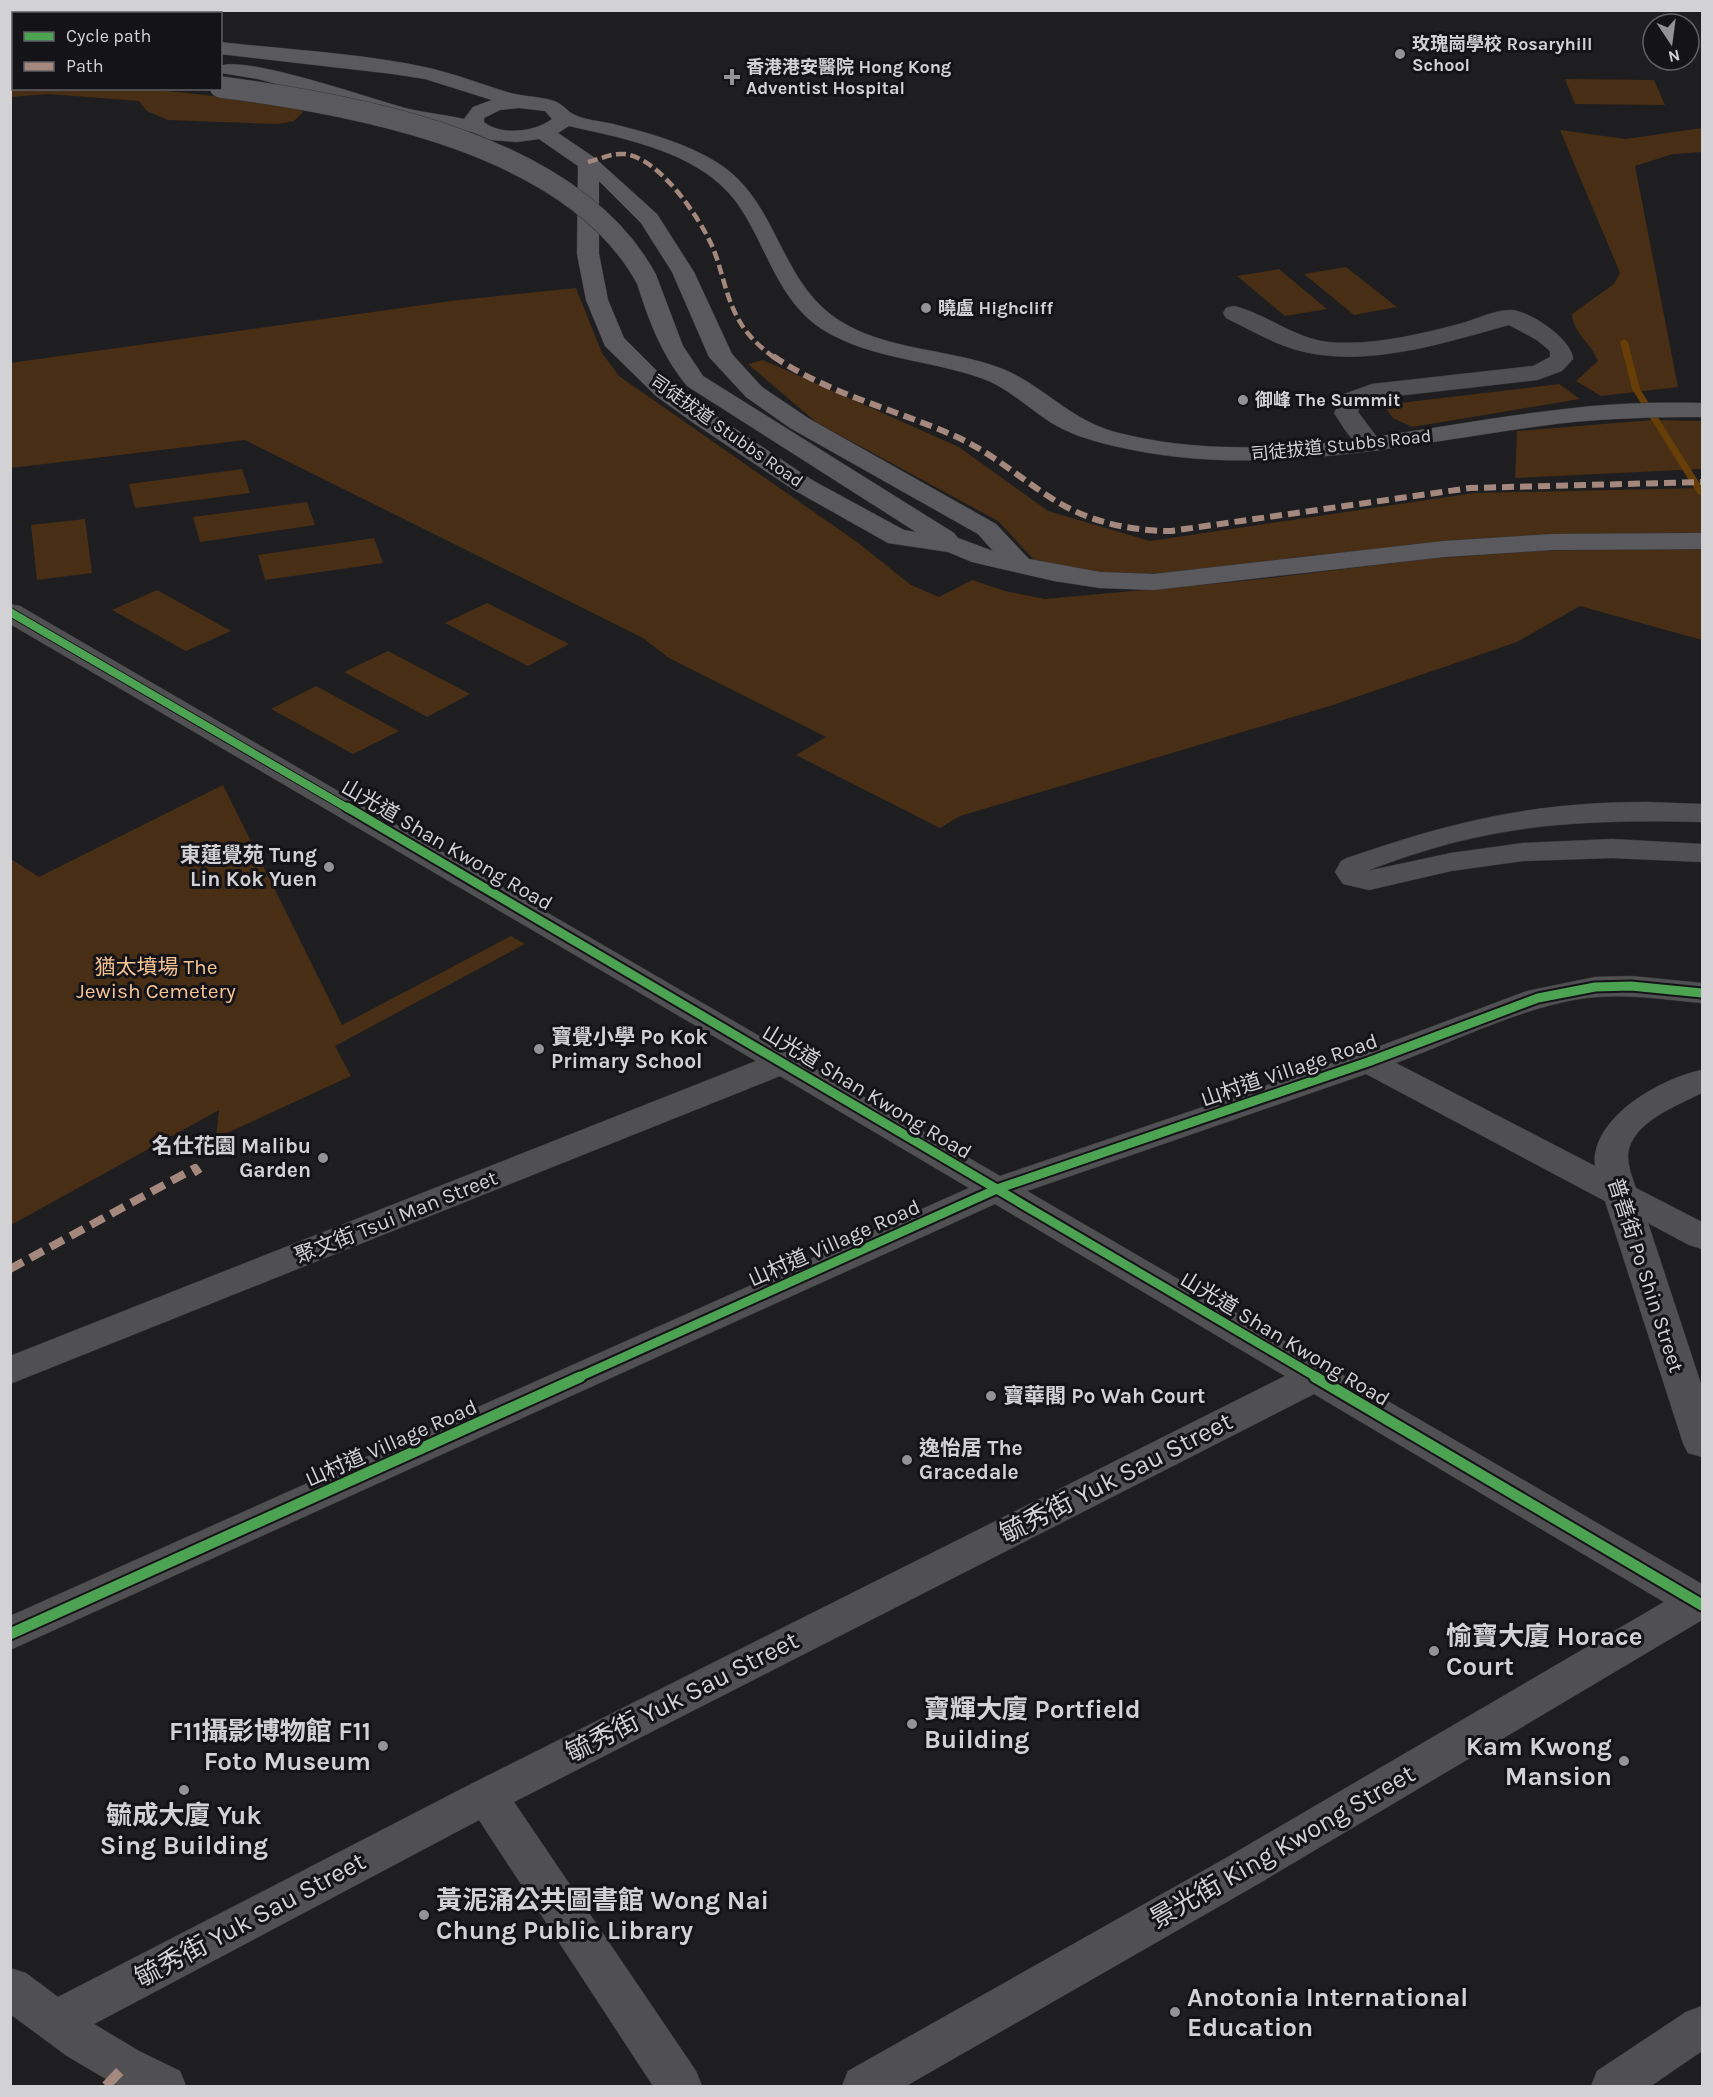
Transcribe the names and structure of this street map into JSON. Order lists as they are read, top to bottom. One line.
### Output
{"streets":{"main road":["司徒拔道 Stubbs Road"],"street":["山光道 Shan Kwong Road","山村道 Village Road","聚文街 Tsui Man Street","普善街 Po Shin Street","毓秀街 Yuk Sau Street","景光街 King Kwong Street"]},"crossings":[["山光道 Shan Kwong Road","山村道 Village Road"],["山光道 Shan Kwong Road","聚文街 Tsui Man Street"],["山光道 Shan Kwong Road","毓秀街 Yuk Sau Street"],["山光道 Shan Kwong Road","景光街 King Kwong Street"]],"parks":["猶太墳場 The Jewish Cemetery"],"places":{"other":["玫瑰崗學校 Rosaryhill School","曉盧 Highcliff","御峰 The Summit","東蓮覺苑 Tung Lin Kok Yuen","寶覺小學 Po Kok Primary School","名仕花園 Malibu Garden","寶華閣 Po Wah Court","逸怡居 The Gracedale","愉寶大廈 Horace Court","寶輝大廈 Portfield Building","F11攝影博物館 F11 Foto Museum","Kam Kwong Mansion","毓成大廈 Yuk Sing Building","黃泥涌公共圖書館 Wong Nai Chung Public Library","Anotonia International Education"],"health":["香港港安醫院 Hong Kong Adventist Hospital"]},"legend":["Cycle path","Path"],"north":"bottom"}
